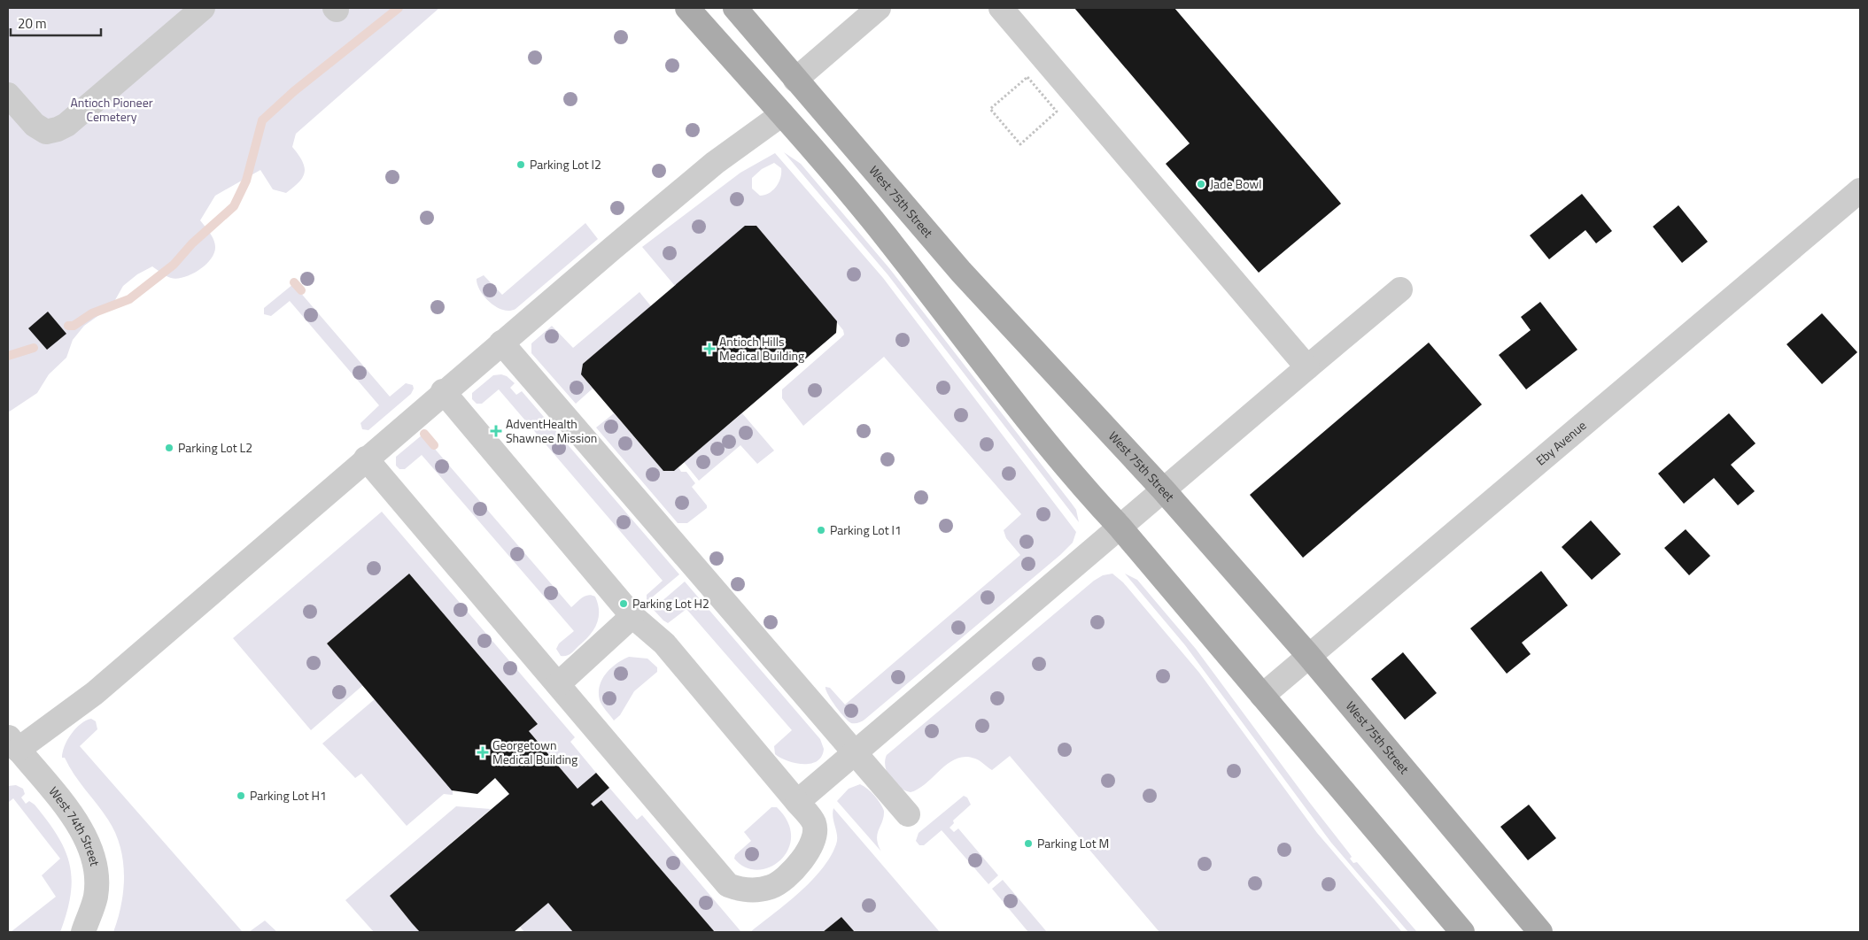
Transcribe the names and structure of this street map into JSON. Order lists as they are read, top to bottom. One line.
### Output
{"streets":{"main road":["West 75th Street"],"street":["Eby Avenue","West 74th Street"]},"crossings":[["West 75th Street","Eby Avenue"]],"parks":["Antioch Pioneer Cemetery"],"places":{"other":["Parking Lot I2","Jade Bowl","Parking Lot L2","Parking Lot I1","Parking Lot H2","Parking Lot H1","Parking Lot M"],"health":["Antioch Hills Medical Building","AdventHealth Shawnee Mission","Georgetown Medical Building"]},"scale_bar":"20 m"}
